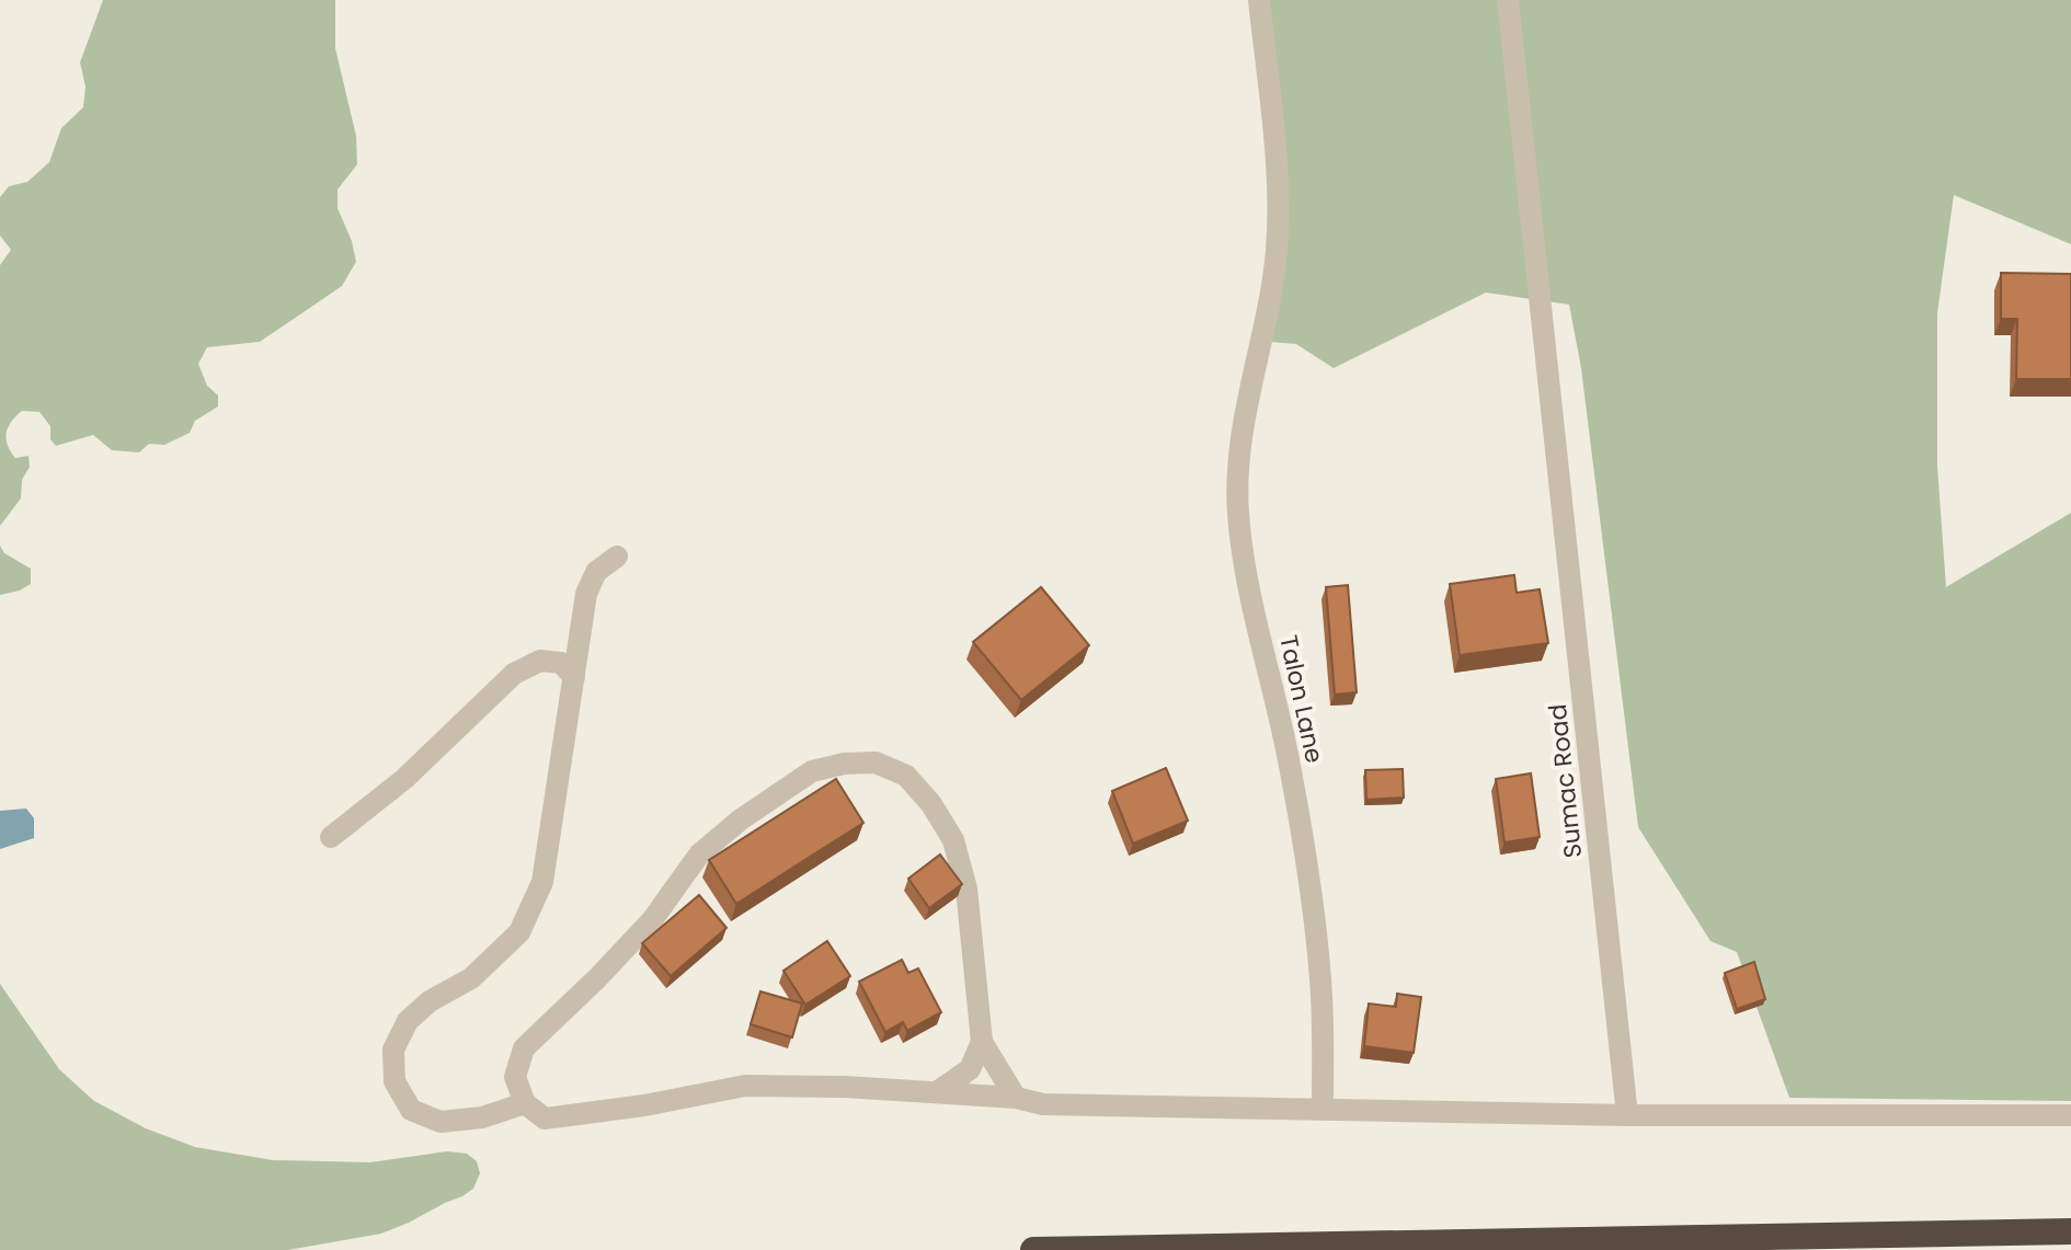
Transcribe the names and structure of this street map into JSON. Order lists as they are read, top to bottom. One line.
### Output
{"streets":{"street":["Talon Lane","Sumac Road"]}}
